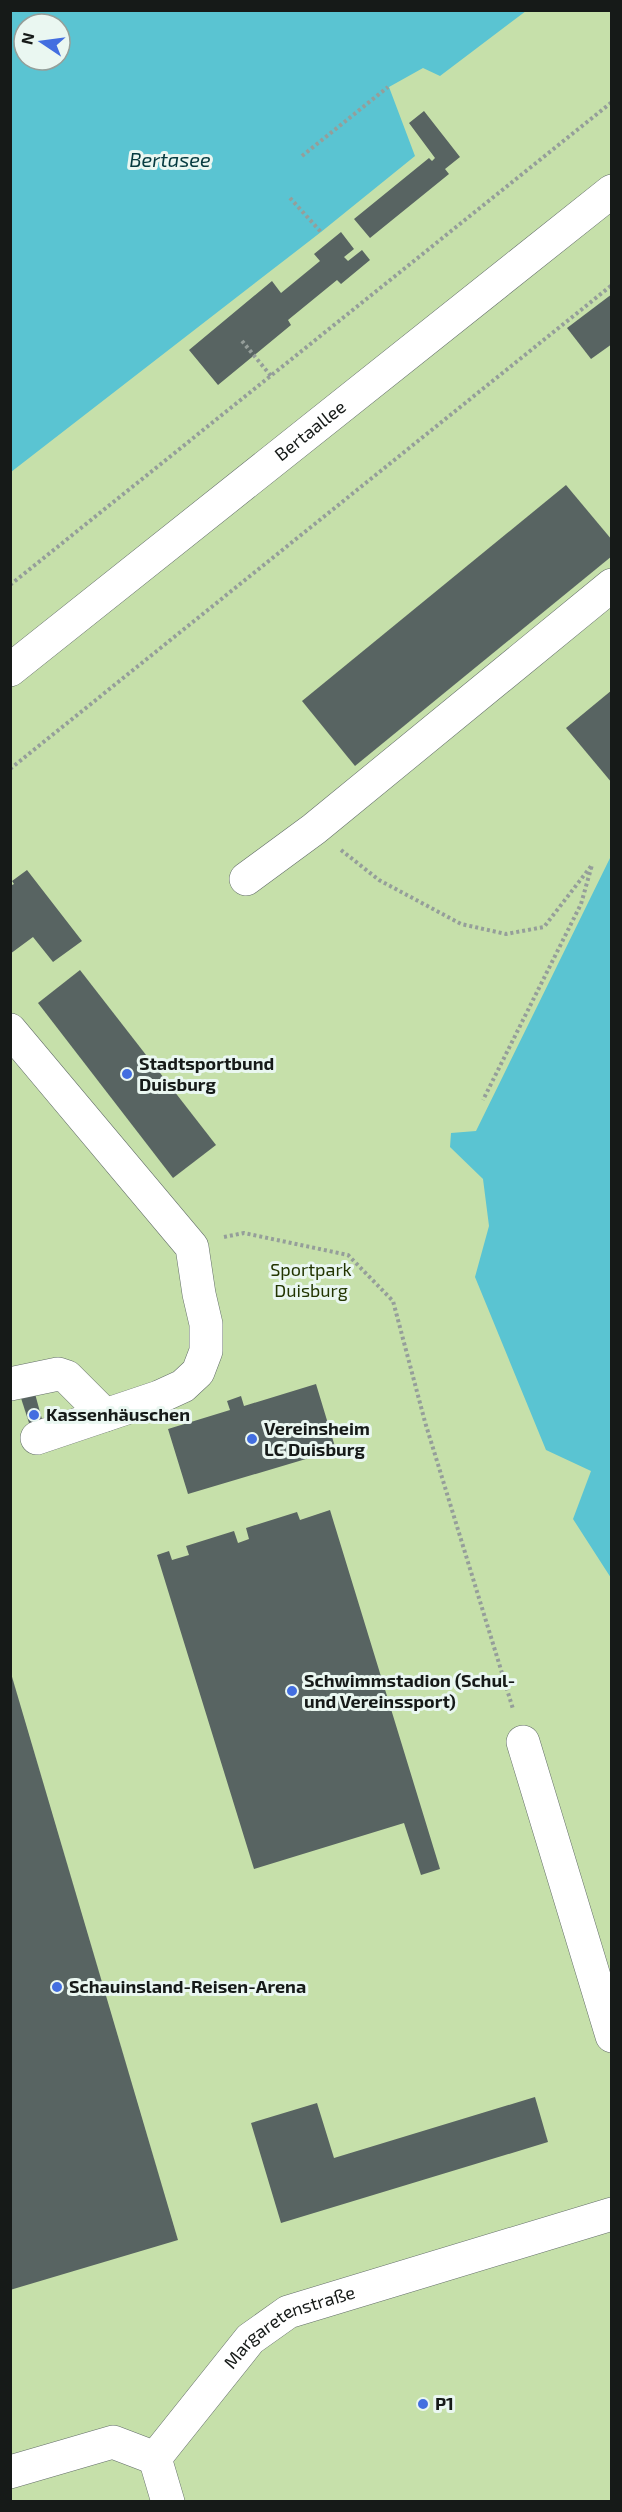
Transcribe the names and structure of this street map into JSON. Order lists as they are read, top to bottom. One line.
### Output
{"streets":{"street":["Bertaallee","Margaretenstraße"]},"water":["Bertasee"],"parks":["Sportpark Duisburg"],"places":["Stadtsportbund Duisburg","Kassenhäuschen","Vereinsheim LC Duisburg","Schwimmstadion (Schul- und Vereinssport)","Schauinsland-Reisen-Arena","P1"],"north":"left"}
